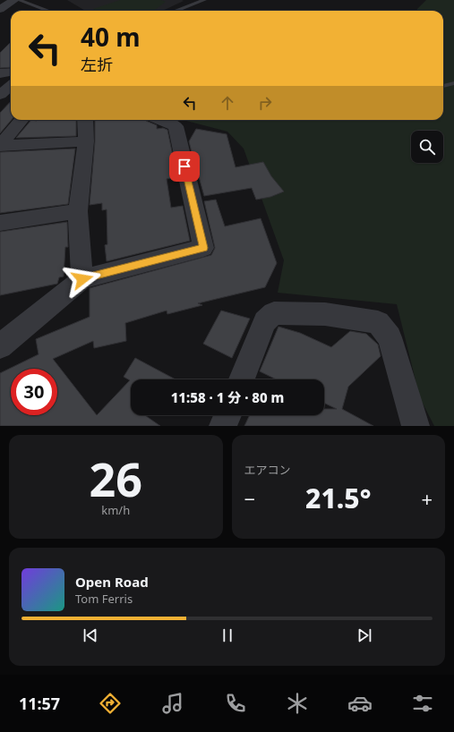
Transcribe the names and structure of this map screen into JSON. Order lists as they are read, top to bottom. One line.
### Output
{"page":{"turn":["40 m","左折"],"limit":"30","trip":"11:58 · 1 分 · 80 m","tile":[["26","km/h"],"エアコン"],"heat":["−","21.5°","+"],"song":["Open Road","Tom Ferris"],"tabs":"11:57"}}
